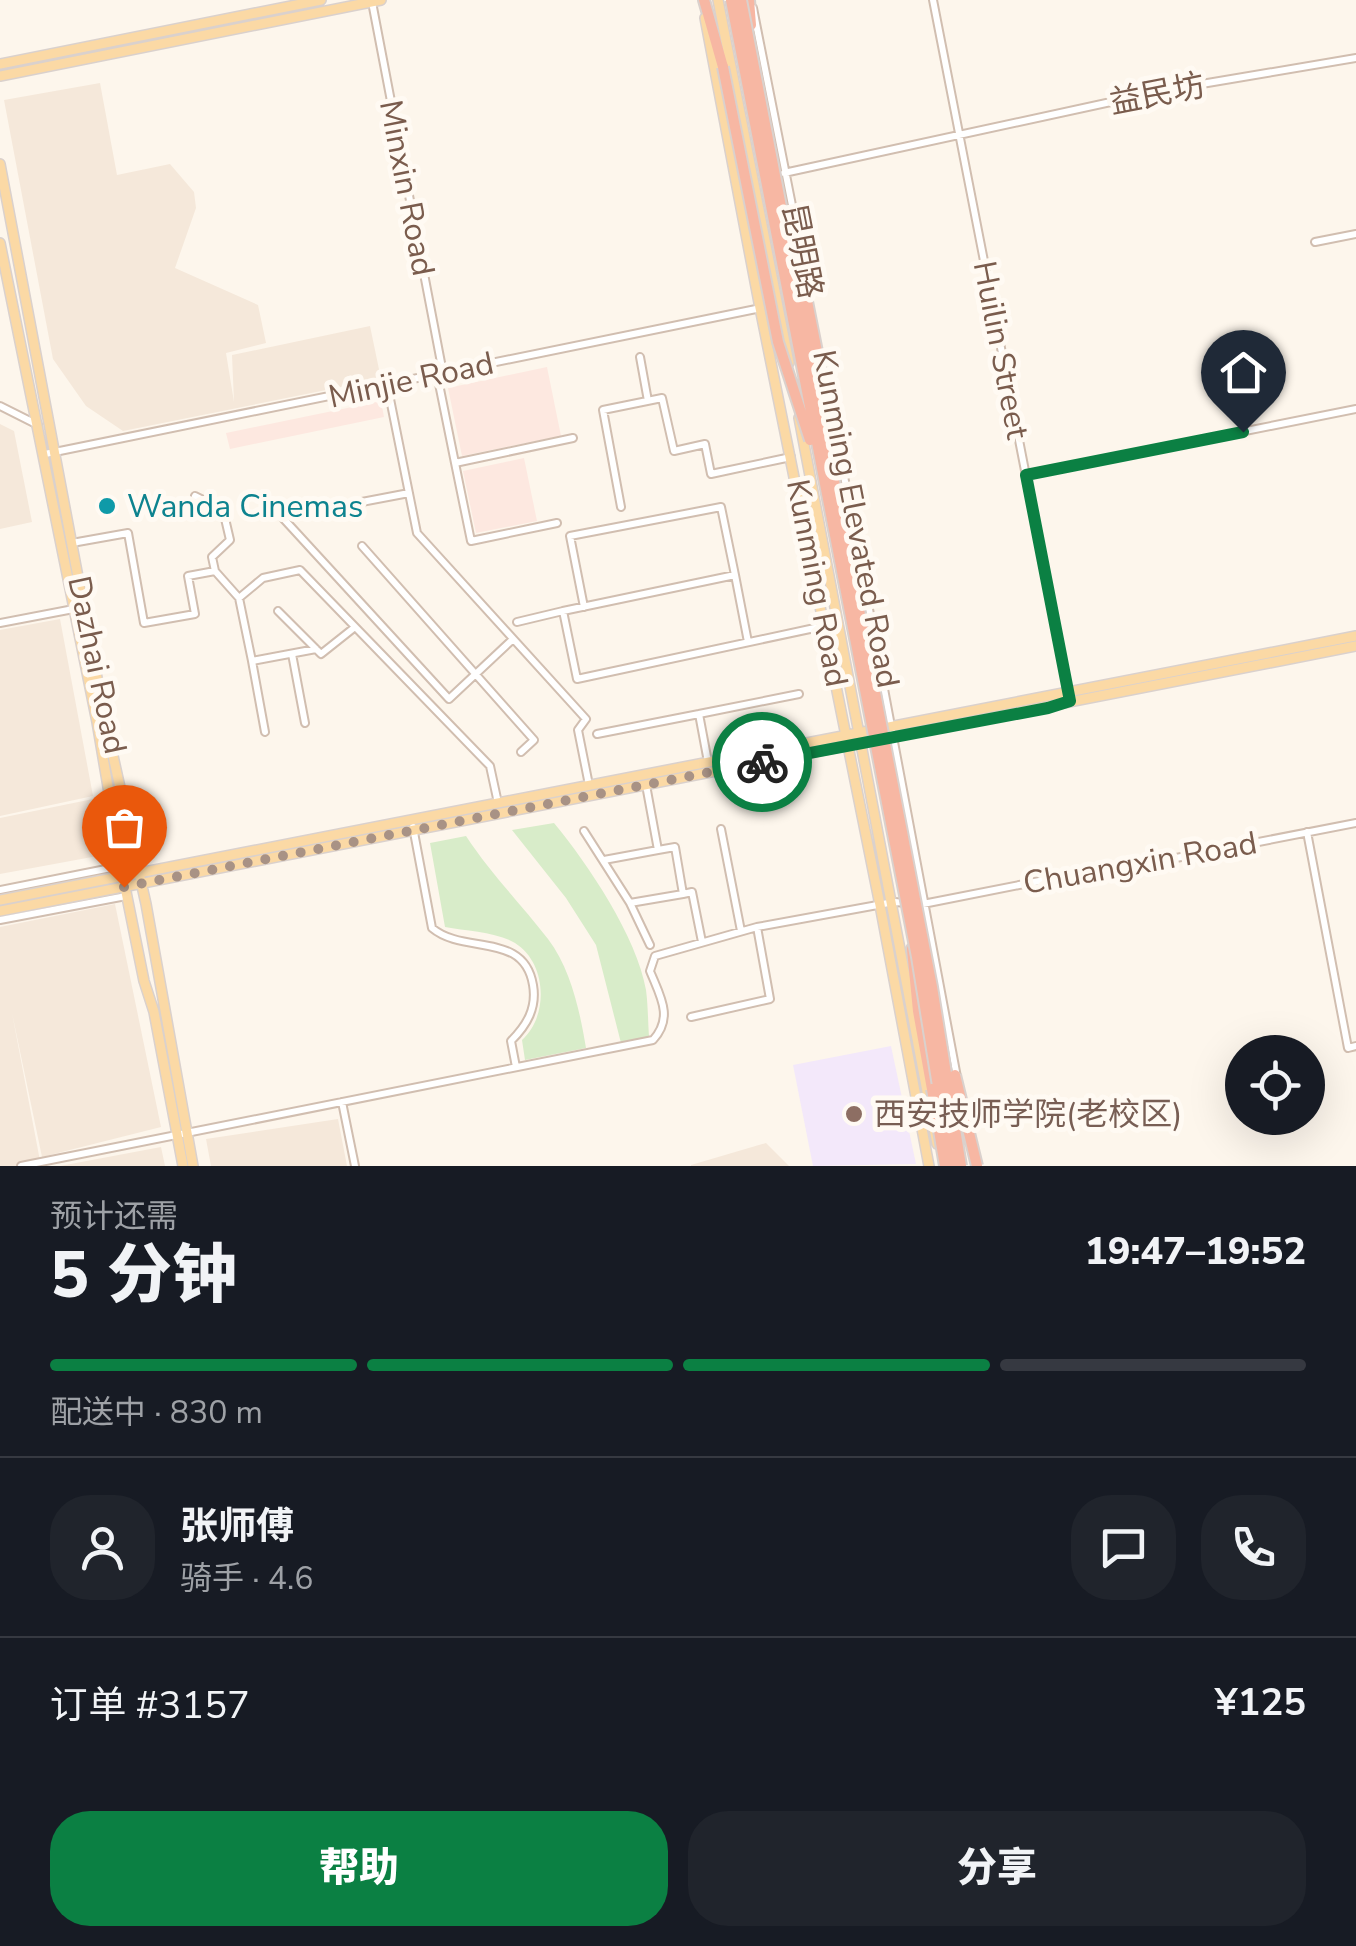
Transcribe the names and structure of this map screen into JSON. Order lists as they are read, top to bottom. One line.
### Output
{"streets":{"highway":["Kunming Elevated Road"],"main road":["Kunming Road","Dazhai Road"],"street":["益民坊","Minxin Road","昆明路","Huilin Street","Minjie Road","Chuangxin Road"]},"crossings":[["益民坊","昆明路"],["益民坊","Huilin Street"],["益民坊","Kunming Road"],["Minxin Road","Minjie Road"],["昆明路","Kunming Elevated Road"],["昆明路","Chuangxin Road"],["Minjie Road","Kunming Road"],["Minjie Road","Dazhai Road"],["Kunming Elevated Road","Kunming Road"],["Kunming Road","Chuangxin Road"]],"places":["Wanda Cinemas","西安技师学院(老校区)"],"page":{"heading":["5 分钟","预计还需","19:47–19:52"],"panel":["张师傅","骑手 · 4.6","订单 #3157","¥125"],"bar":"配送中 · 830 m","buttons":["帮助","分享"]}}
